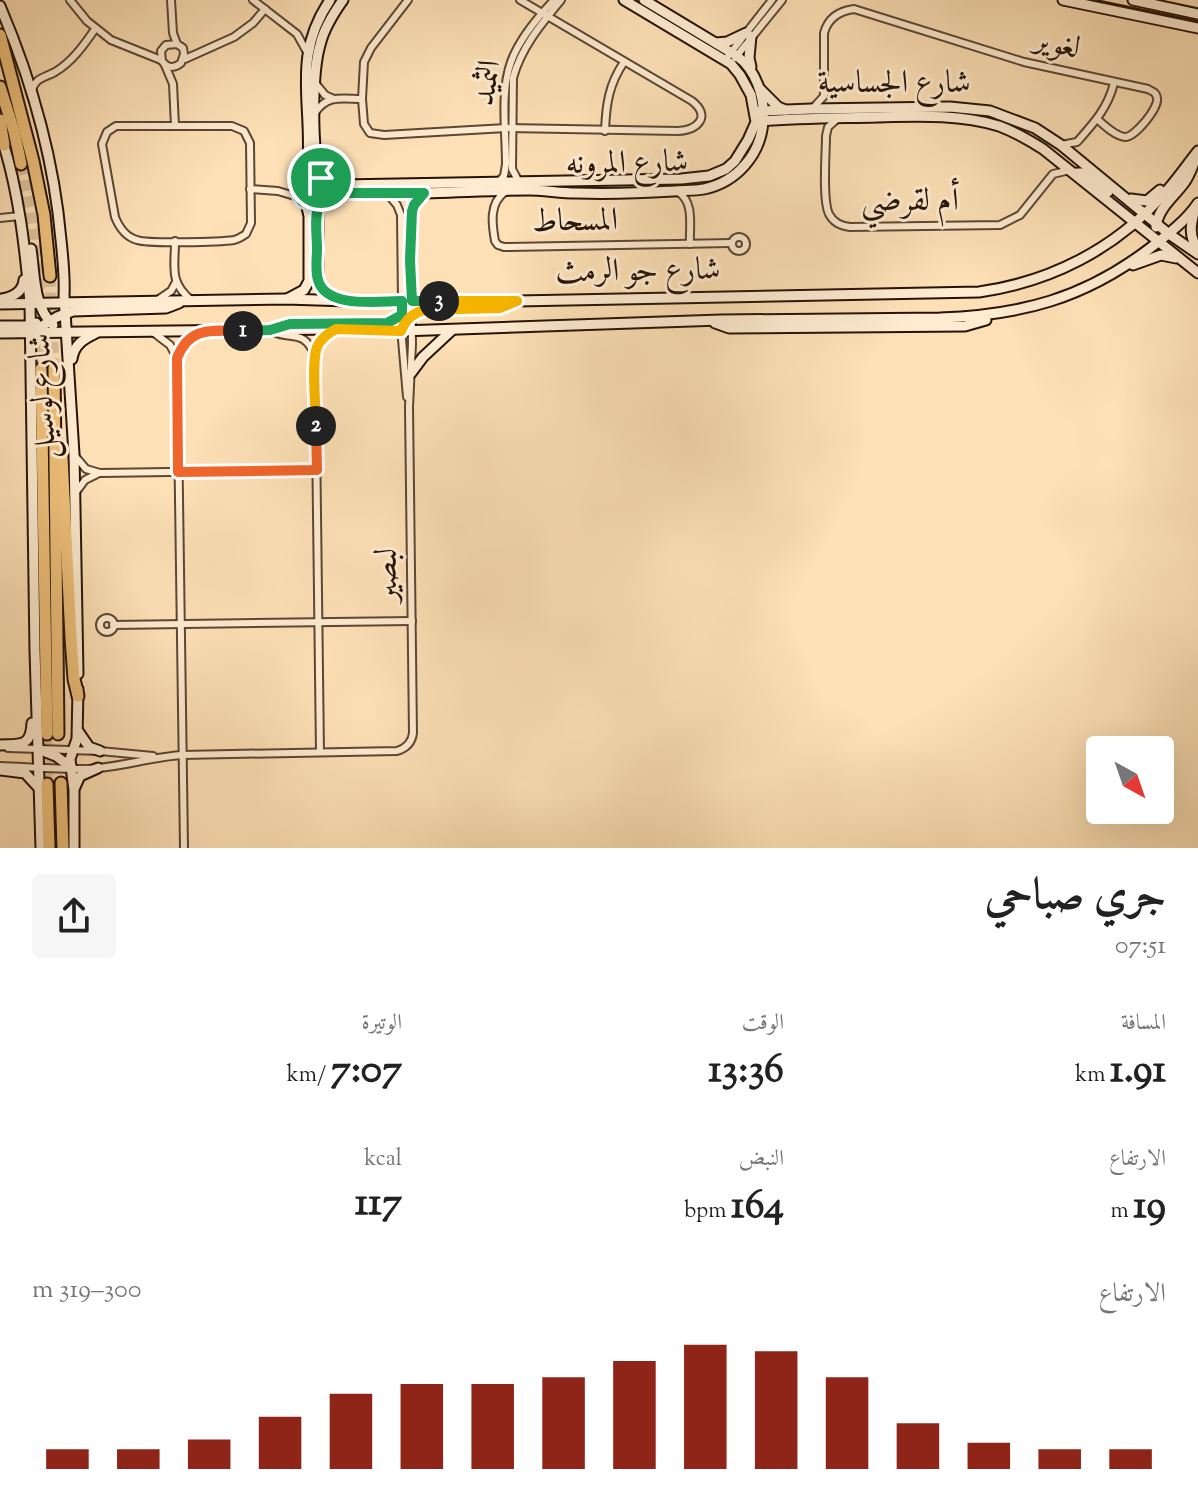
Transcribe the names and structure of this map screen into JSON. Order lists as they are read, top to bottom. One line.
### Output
{"streets":{"highway":["شارع لوسيل"],"street":["لغوير","الثميد","شارع الجساسية","شارع المرونه","أم لقرضي","المسحاط","شارع جو الرمث","لبصير"]},"crossings":[["الثميد","شارع المرونه"],["شارع الجساسية","شارع المرونه"],["شارع الجساسية","شارع جو الرمث"],["شارع المرونه","المسحاط"],["شارع المرونه","شارع جو الرمث"],["شارع جو الرمث","شارع لوسيل"],["شارع جو الرمث","لبصير"]],"north":"bottom right","page":{"pins":["3","1","2"],"heading":["جري صباحي","07:51"],"stats":[["المسافة","1.91 km"],["الوقت","13:36"],["الوتيرة","7:07 /km"],["الارتفاع","19 m"],["النبض","164 bpm"],["kcal","117"]],"chart":["الارتفاع","300–319 m"]}}
